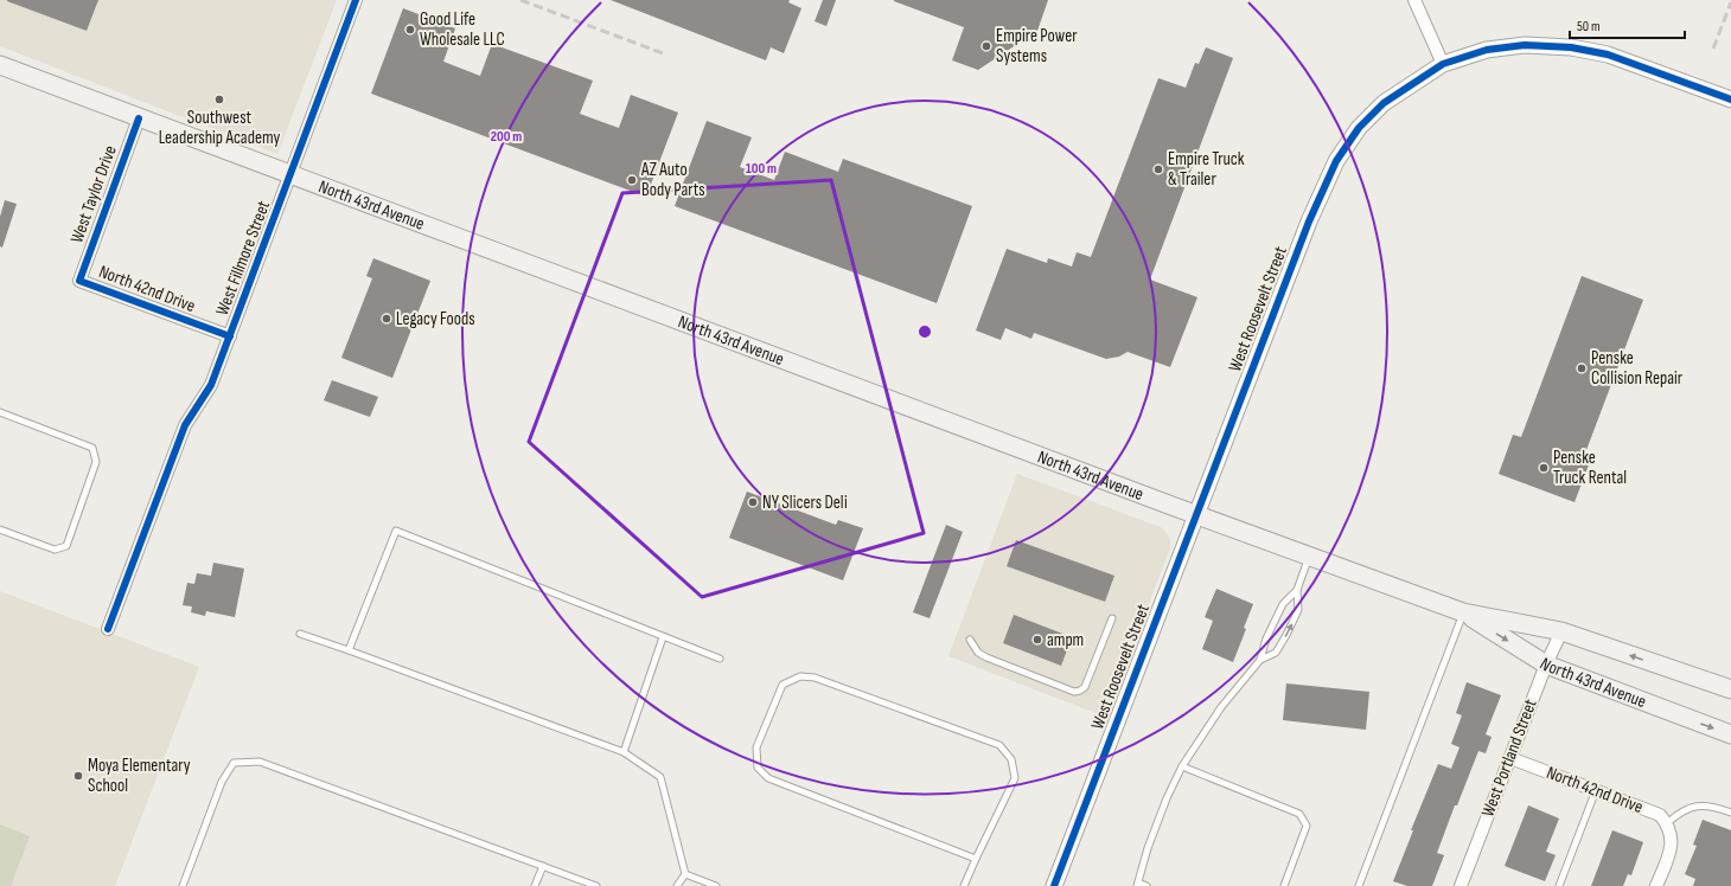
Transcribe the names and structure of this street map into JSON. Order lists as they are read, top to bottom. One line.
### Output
{"streets":{"main road":["North 43rd Avenue"],"street":["West Taylor Drive","West Fillmore Street","North 42nd Drive","West Roosevelt Street","West Portland Street"]},"crossings":[["West Taylor Drive","North 43rd Avenue"],["West Taylor Drive","North 42nd Drive"],["North 43rd Avenue","West Fillmore Street"],["North 43rd Avenue","West Roosevelt Street"],["North 43rd Avenue","West Portland Street"],["West Fillmore Street","North 42nd Drive"],["North 42nd Drive","West Portland Street"]],"places":["Good Life Wholesale LLC","Empire Power Systems","Southwest Leadership Academy","Empire Truck & Trailer","AZ Auto Body Parts","Legacy Foods","Penske Collision Repair","Penske Truck Rental","NY Slicers Deli","ampm","Moya Elementary School"],"scale_bar":"50 m","rings":["200 m","100 m"]}
